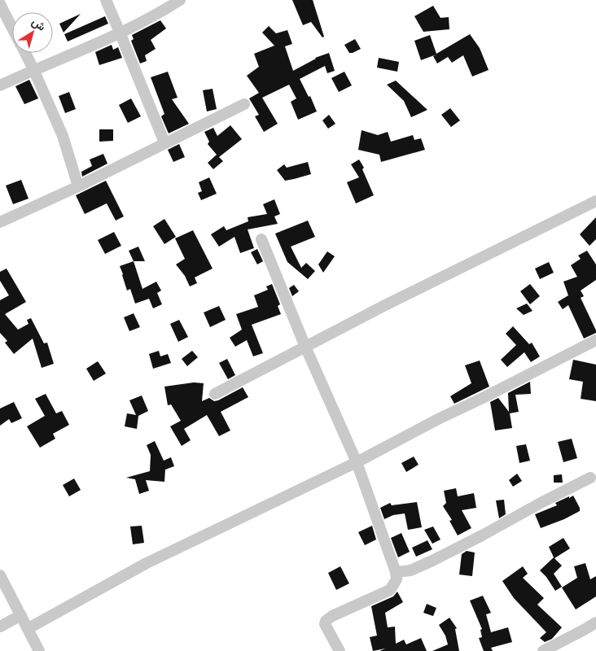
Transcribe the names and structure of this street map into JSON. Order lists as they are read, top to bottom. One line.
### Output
{"north":"top right"}
